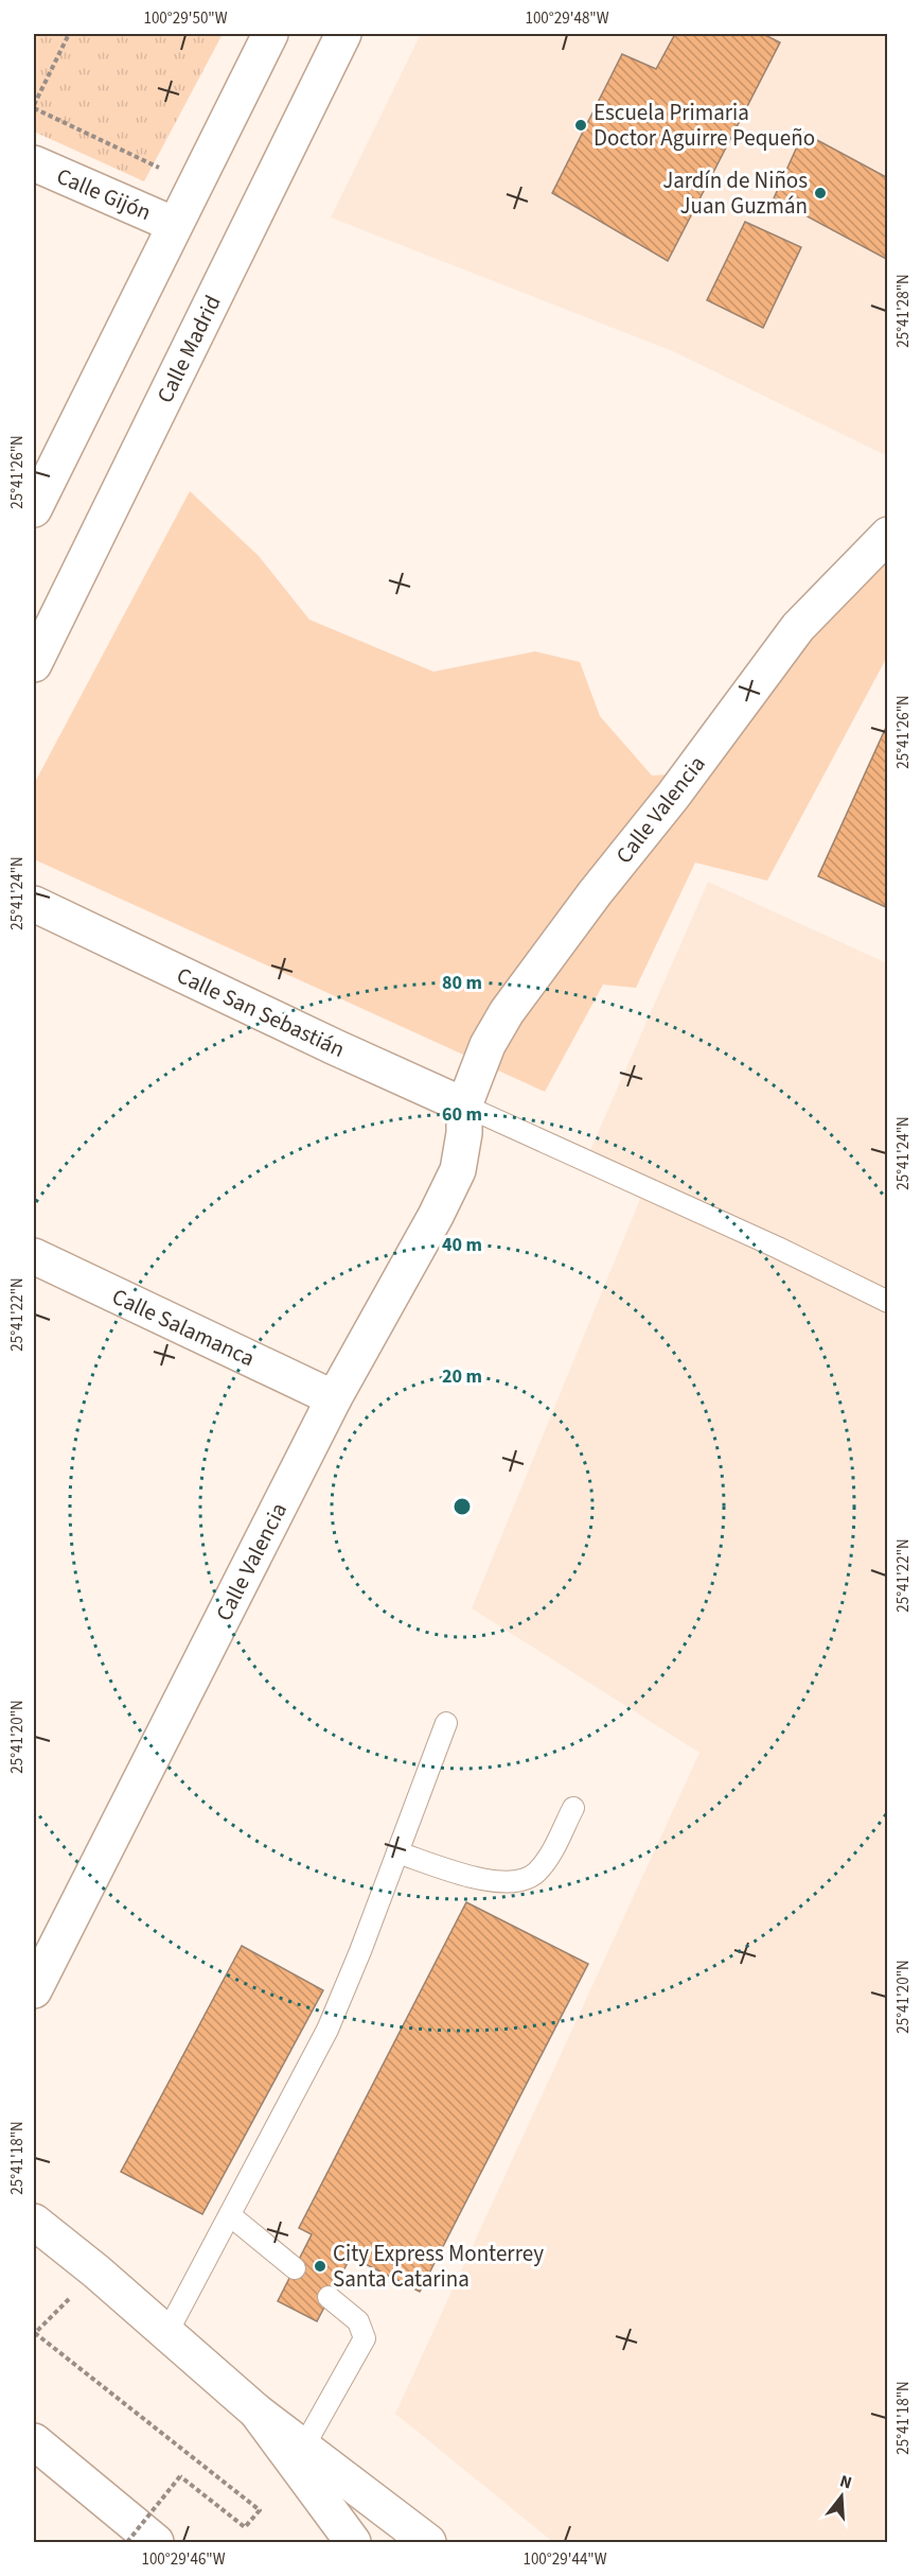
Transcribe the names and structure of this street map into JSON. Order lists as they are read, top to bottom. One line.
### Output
{"streets":{"street":["Calle Gijón","Calle Madrid","Calle Valencia","Calle San Sebastián","Calle Salamanca"]},"crossings":[["Calle Valencia","Calle San Sebastián"],["Calle Valencia","Calle Salamanca"]],"places":["Escuela Primaria Doctor Aguirre Pequeño","Jardín de Niños Juan Guzmán","City Express Monterrey Santa Catarina"],"north":"top","coordinates":["100°29'50\"W","100°29'48\"W","25°41'28\"N","25°41'26\"N","25°41'24\"N","25°41'22\"N","25°41'20\"N","25°41'18\"N","100°29'46\"W","100°29'44\"W"],"rings":["80 m","60 m","40 m","20 m"]}
